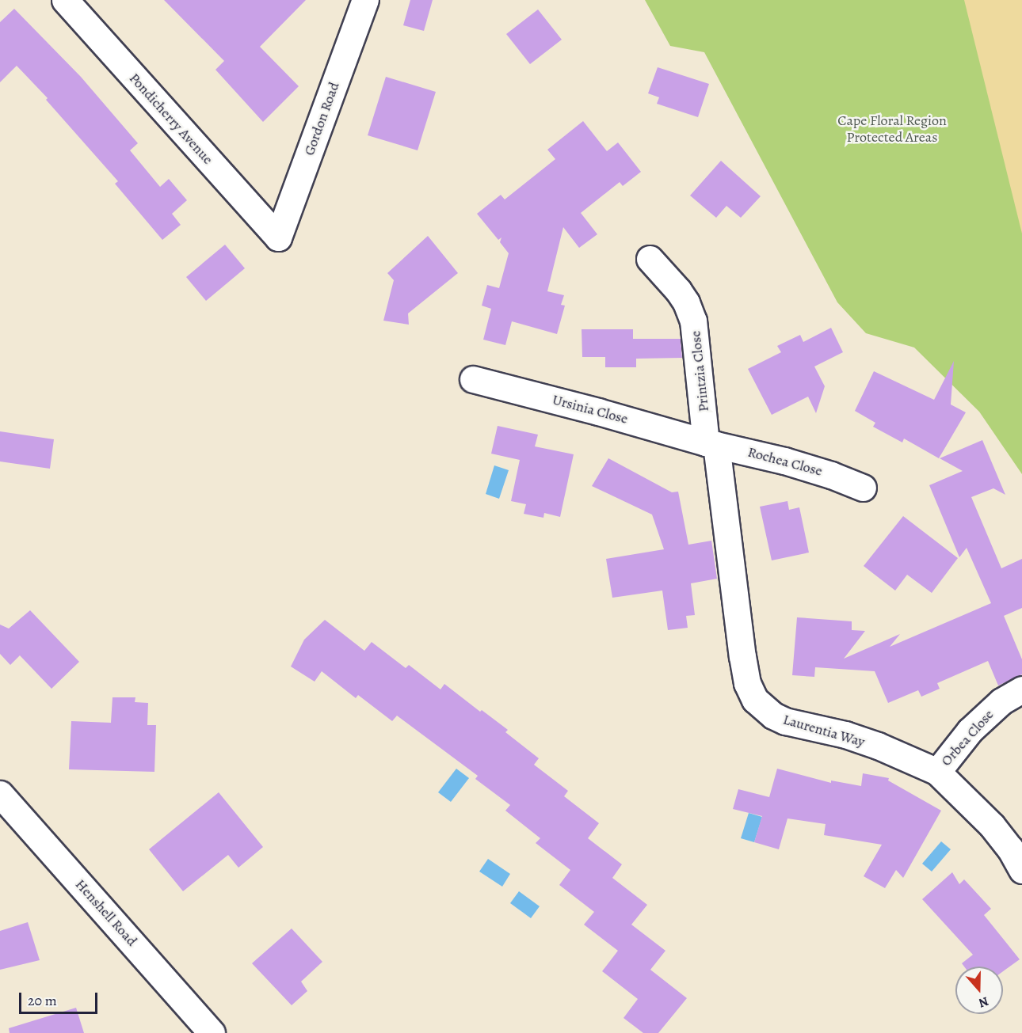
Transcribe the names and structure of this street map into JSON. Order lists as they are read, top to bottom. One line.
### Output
{"streets":{"street":["Pondicherry Avenue","Gordon Road","Printzia Close","Ursinia Close","Rochea Close","Laurentia Way","Orbea Close","Henshell Road"]},"crossings":[["Pondicherry Avenue","Gordon Road"],["Printzia Close","Ursinia Close"],["Printzia Close","Rochea Close"],["Printzia Close","Laurentia Way"],["Ursinia Close","Rochea Close"],["Ursinia Close","Laurentia Way"],["Rochea Close","Laurentia Way"],["Laurentia Way","Orbea Close"]],"parks":["Cape Floral Region Protected Areas"],"scale_bar":"20 m","north":"bottom"}
